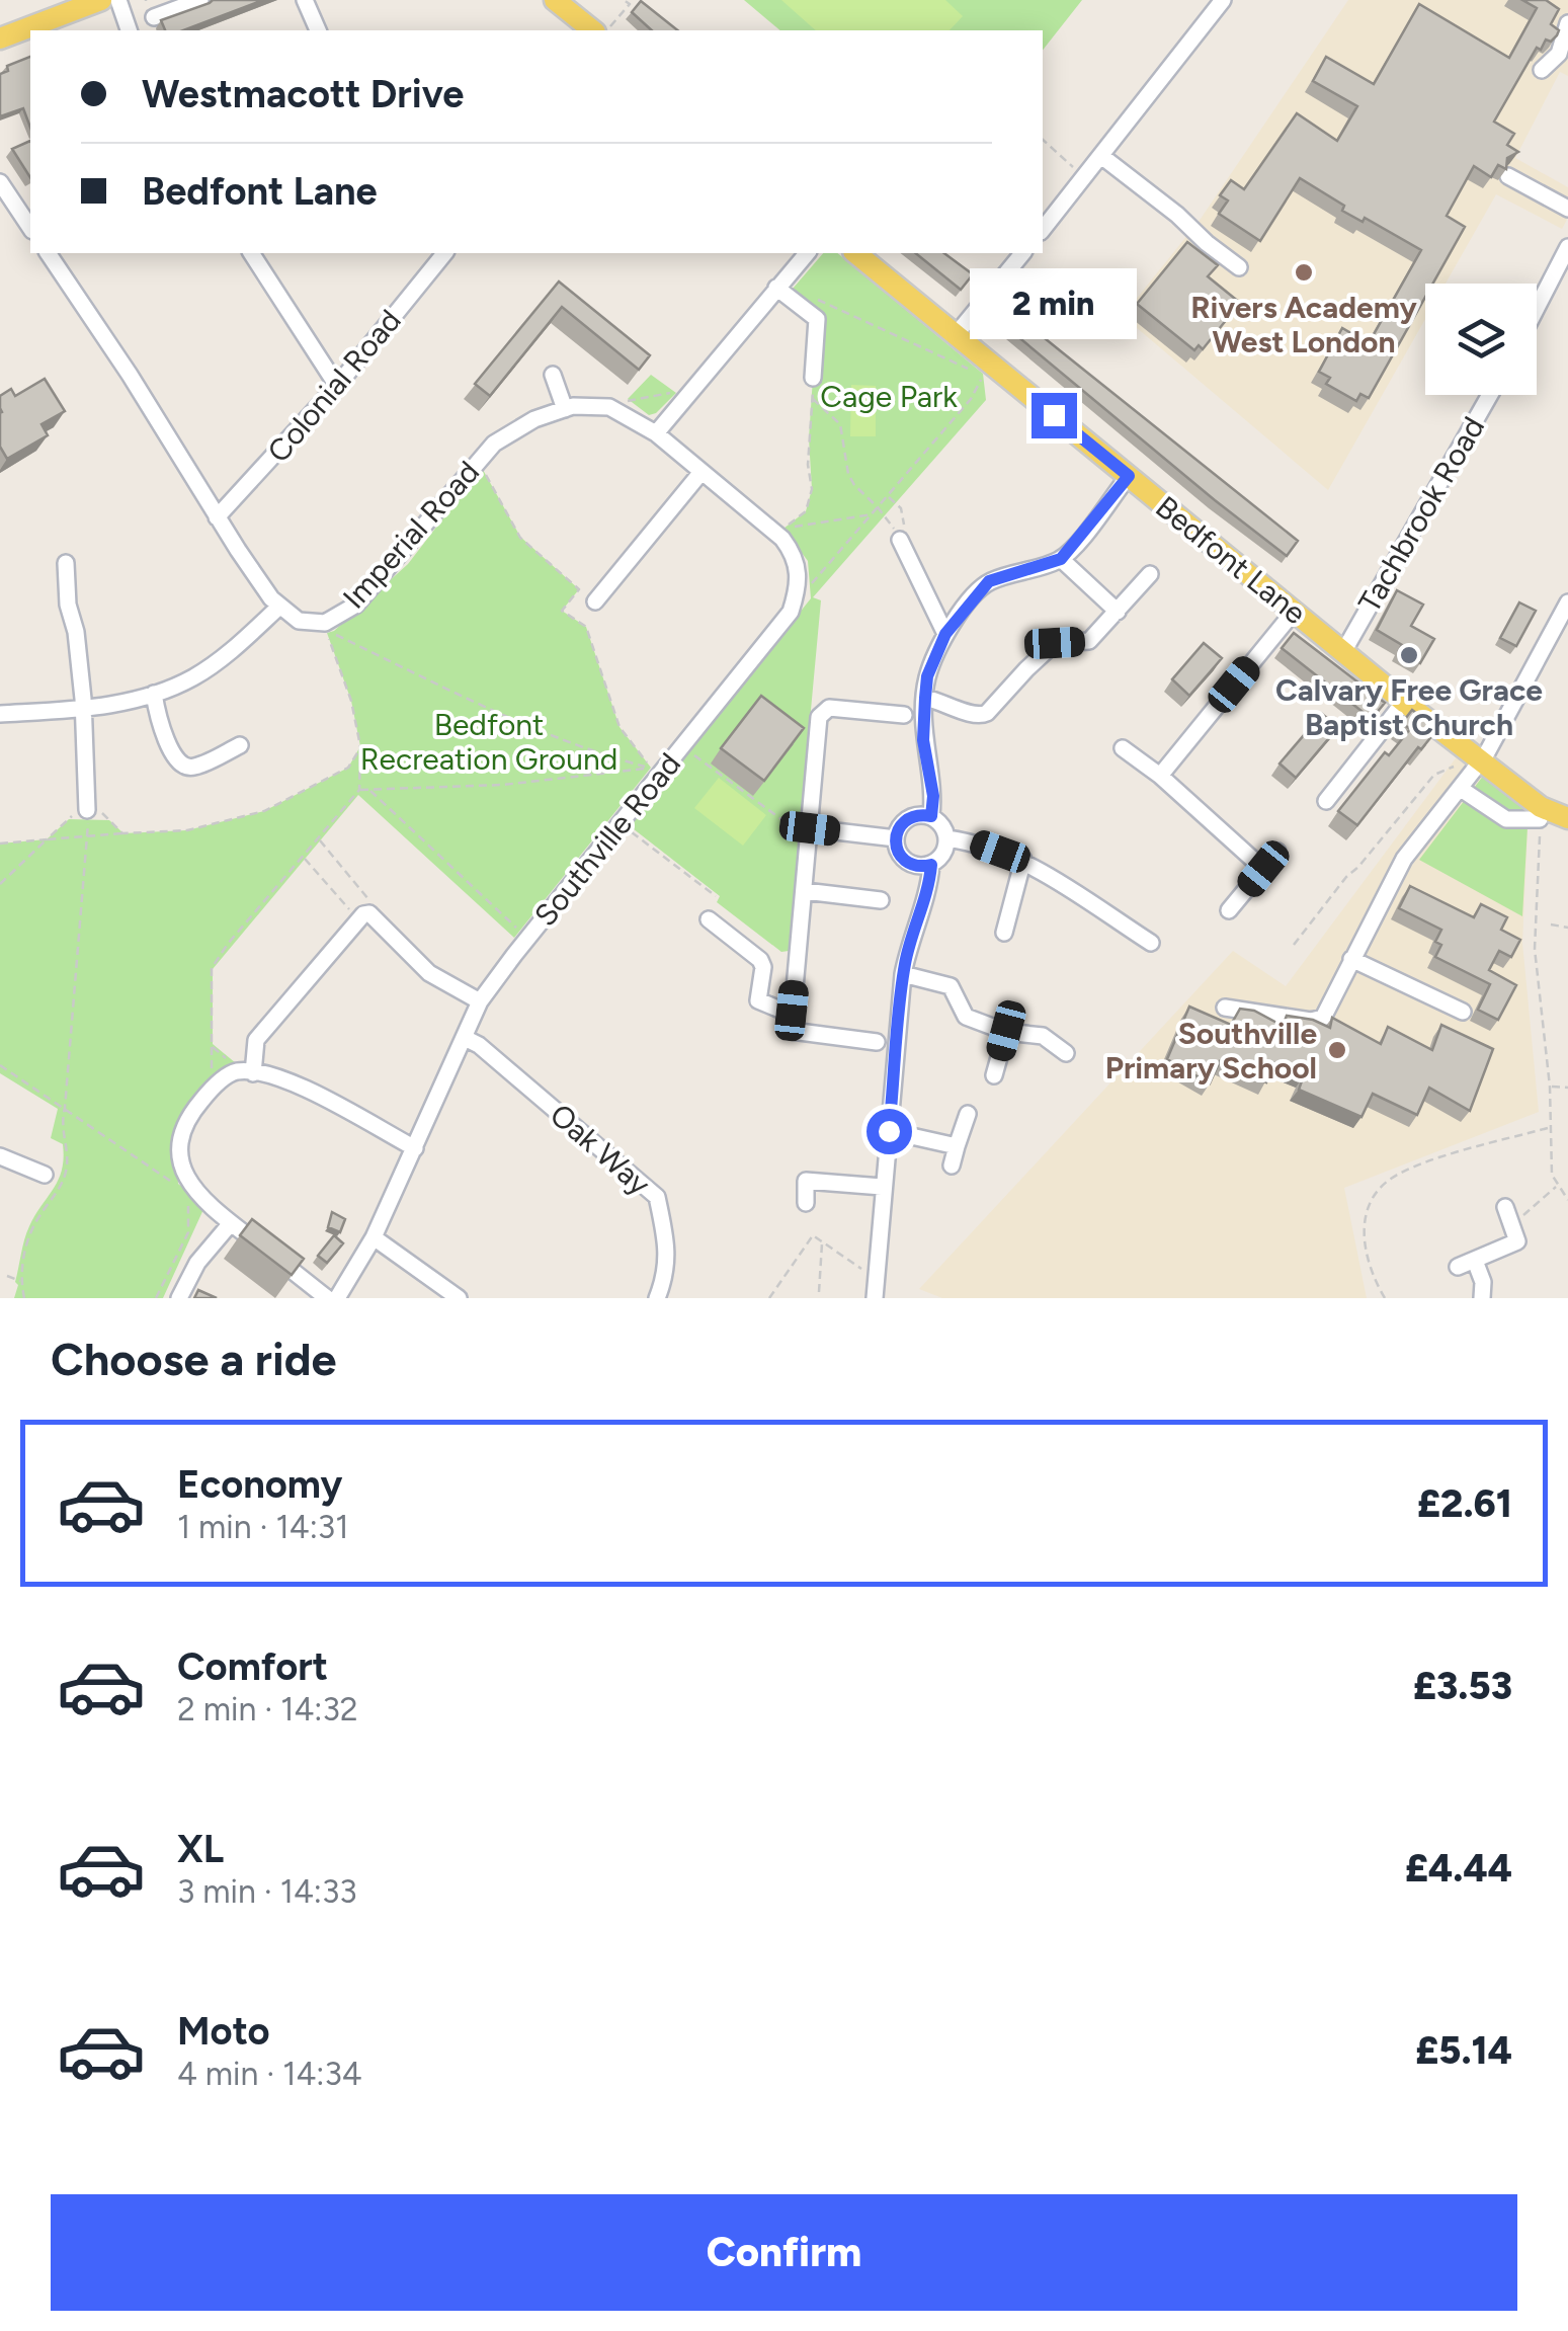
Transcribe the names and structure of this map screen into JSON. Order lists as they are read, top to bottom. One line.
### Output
{"streets":{"main road":["Bedfont Lane"],"street":["Colonial Road","Tachbrook Road","Imperial Road","Southville Road","Oak Way"]},"crossings":[["Tachbrook Road","Bedfont Lane"],["Imperial Road","Southville Road"],["Southville Road","Oak Way"]],"parks":["Cage Park","Bedfont Recreation Ground"],"places":["Rivers Academy West London","Calvary Free Grace Baptist Church","Southville Primary School"],"page":{"banner":["Westmacott Drive","Bedfont Lane"],"bubble":"2 min","heading":"Choose a ride","list":[{"name":"Economy","note":"1 min · 14:31","value":"£2.61"},{"name":"Comfort","note":"2 min · 14:32","value":"£3.53"},{"name":"XL","note":"3 min · 14:33","value":"£4.44"},{"name":"Moto","note":"4 min · 14:34","value":"£5.14"}],"buttons":"Confirm"}}
